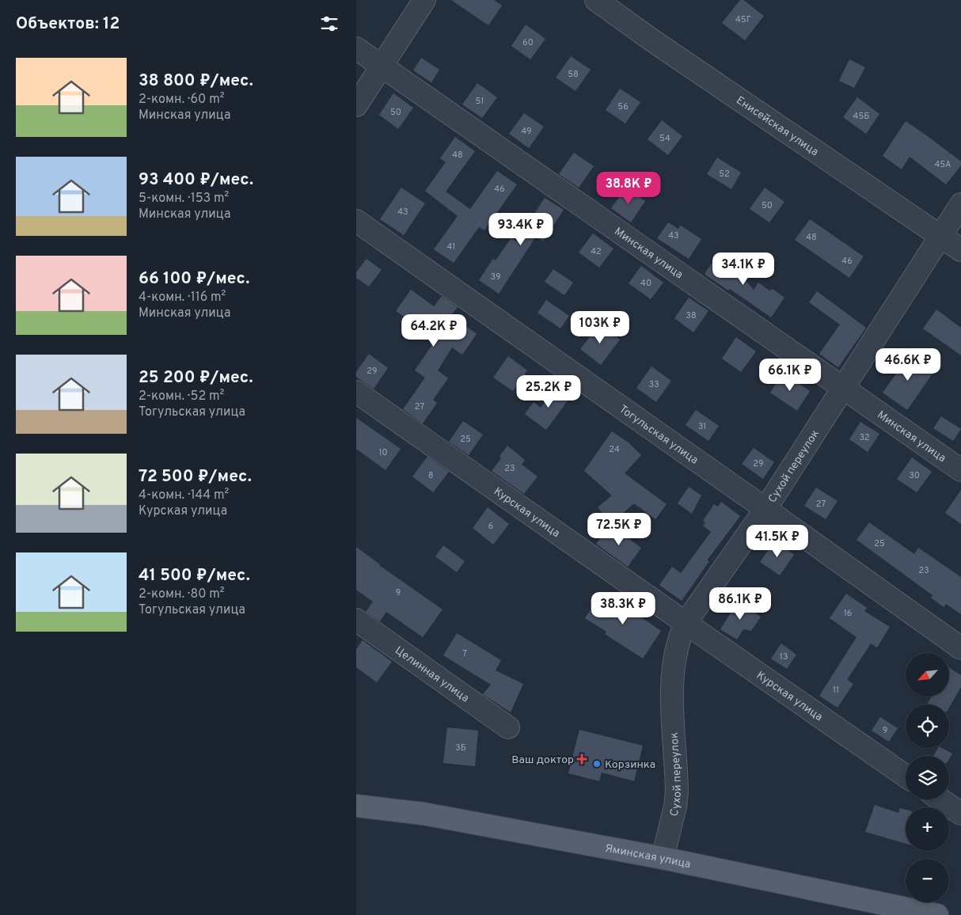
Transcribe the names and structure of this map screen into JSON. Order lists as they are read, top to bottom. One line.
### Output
{"streets":{"main road":["Яминская улица"],"street":["Енисейская улица","Минская улица","Тогульская улица","Сухой переулок","Курская улица","Целинная улица"]},"crossings":[["Енисейская улица","Сухой переулок"],["Минская улица","Сухой переулок"],["Тогульская улица","Сухой переулок"],["Сухой переулок","Курская улица"],["Сухой переулок","Яминская улица"]],"places":{"health":["Ваш доктор"],"other":["Корзинка"]},"house_numbers":["45Г","60","58","51","56","50","45Б","49","54","48","45А","52","46","50","43","43","48","41","42","46","39","40","38","29","33","27","31","32","25","24","10","29","23","8","30","27","6","25","23","9","16","7","13","11","9","3Б"],"north":"bottom left","page":{"heading":"Объектов: 12","list":[{"name":"38 800 ₽/мес.","note":"2-комн. · 60 m² · Минская улица"},{"name":"93 400 ₽/мес.","note":"5-комн. · 153 m² · Минская улица"},{"name":"66 100 ₽/мес.","note":"4-комн. · 116 m² · Минская улица"},{"name":"25 200 ₽/мес.","note":"2-комн. · 52 m² · Тогульская улица"},{"name":"72 500 ₽/мес.","note":"4-комн. · 144 m² · Курская улица"},{"name":"41 500 ₽/мес.","note":"2-комн. · 80 m² · Тогульская улица"}],"price":["38.8K ₽","93.4K ₽","34.1K ₽","103K ₽","64.2K ₽","46.6K ₽","66.1K ₽","25.2K ₽","72.5K ₽","41.5K ₽","86.1K ₽","38.3K ₽"],"map_buttons":["+","−"]}}
